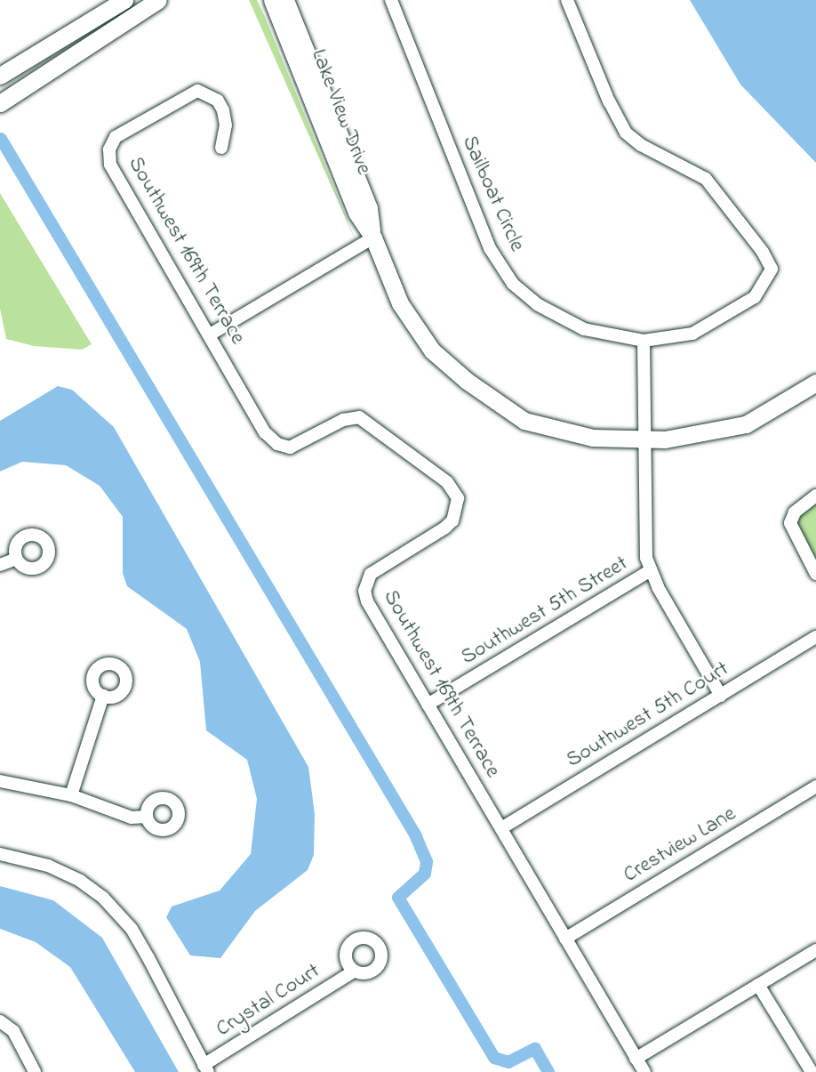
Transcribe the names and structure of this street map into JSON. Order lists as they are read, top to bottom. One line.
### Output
{"streets":{"street":["Lake View Drive","Sailboat Circle","Southwest 169th Terrace","Southwest 5th Street","Southwest 5th Court","Crestview Lane","Crystal Court"]},"crossings":[["Southwest 169th Terrace","Southwest 5th Street"],["Southwest 169th Terrace","Southwest 5th Court"],["Southwest 169th Terrace","Crestview Lane"]]}
